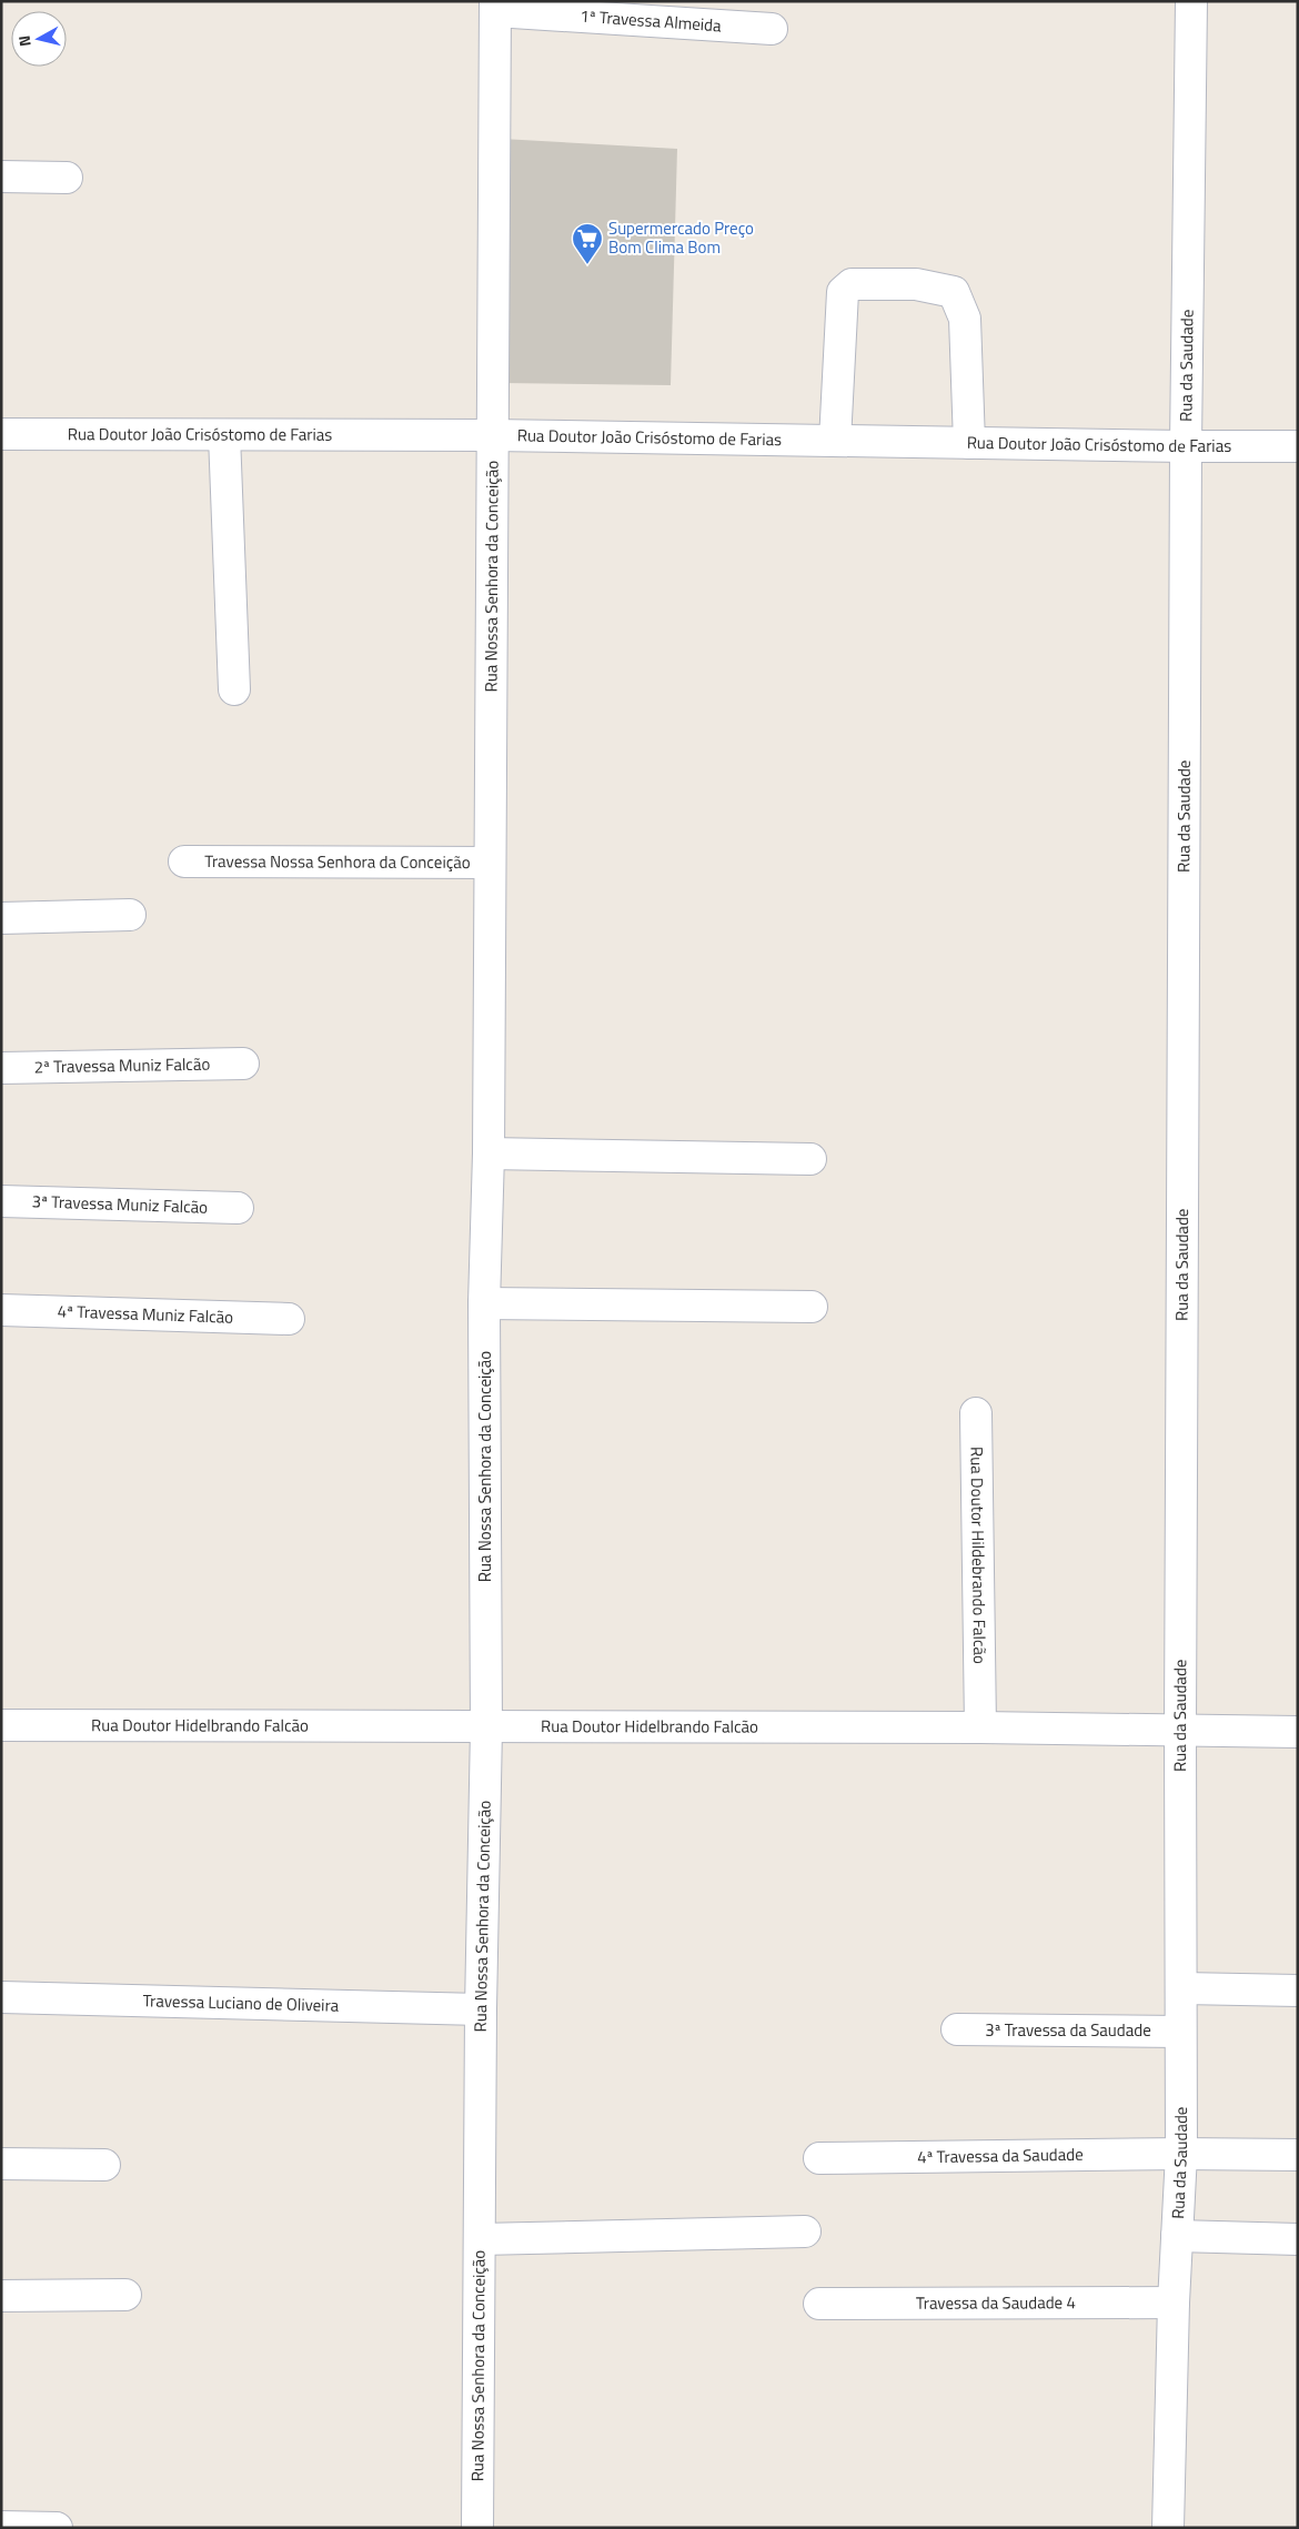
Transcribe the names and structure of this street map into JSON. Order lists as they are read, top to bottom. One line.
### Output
{"streets":{"street":["1ª Travessa Almeida","Rua da Saudade","Rua Doutor João Crisóstomo de Farias","Rua Nossa Senhora da Conceição","Travessa Nossa Senhora da Conceição","2ª Travessa Muniz Falcão","3ª Travessa Muniz Falcão","4ª Travessa Muniz Falcão","Rua Doutor Hildebrando Falcão","Rua Doutor Hidelbrando Falcão","Travessa Luciano de Oliveira","3ª Travessa da Saudade","4ª Travessa da Saudade","Travessa da Saudade 4"]},"crossings":[["1ª Travessa Almeida","Rua Nossa Senhora da Conceição"],["Rua da Saudade","Rua Doutor João Crisóstomo de Farias"],["Rua da Saudade","Rua Doutor Hidelbrando Falcão"],["Rua da Saudade","3ª Travessa da Saudade"],["Rua da Saudade","4ª Travessa da Saudade"],["Rua da Saudade","Travessa da Saudade 4"],["Rua Doutor João Crisóstomo de Farias","Rua Nossa Senhora da Conceição"],["Rua Nossa Senhora da Conceição","Travessa Nossa Senhora da Conceição"],["Rua Nossa Senhora da Conceição","Rua Doutor Hidelbrando Falcão"],["Rua Nossa Senhora da Conceição","Travessa Luciano de Oliveira"],["Rua Doutor Hildebrando Falcão","Rua Doutor Hidelbrando Falcão"]],"places":{"supermarket":["Supermercado Preço Bom Clima Bom"]},"north":"left"}
